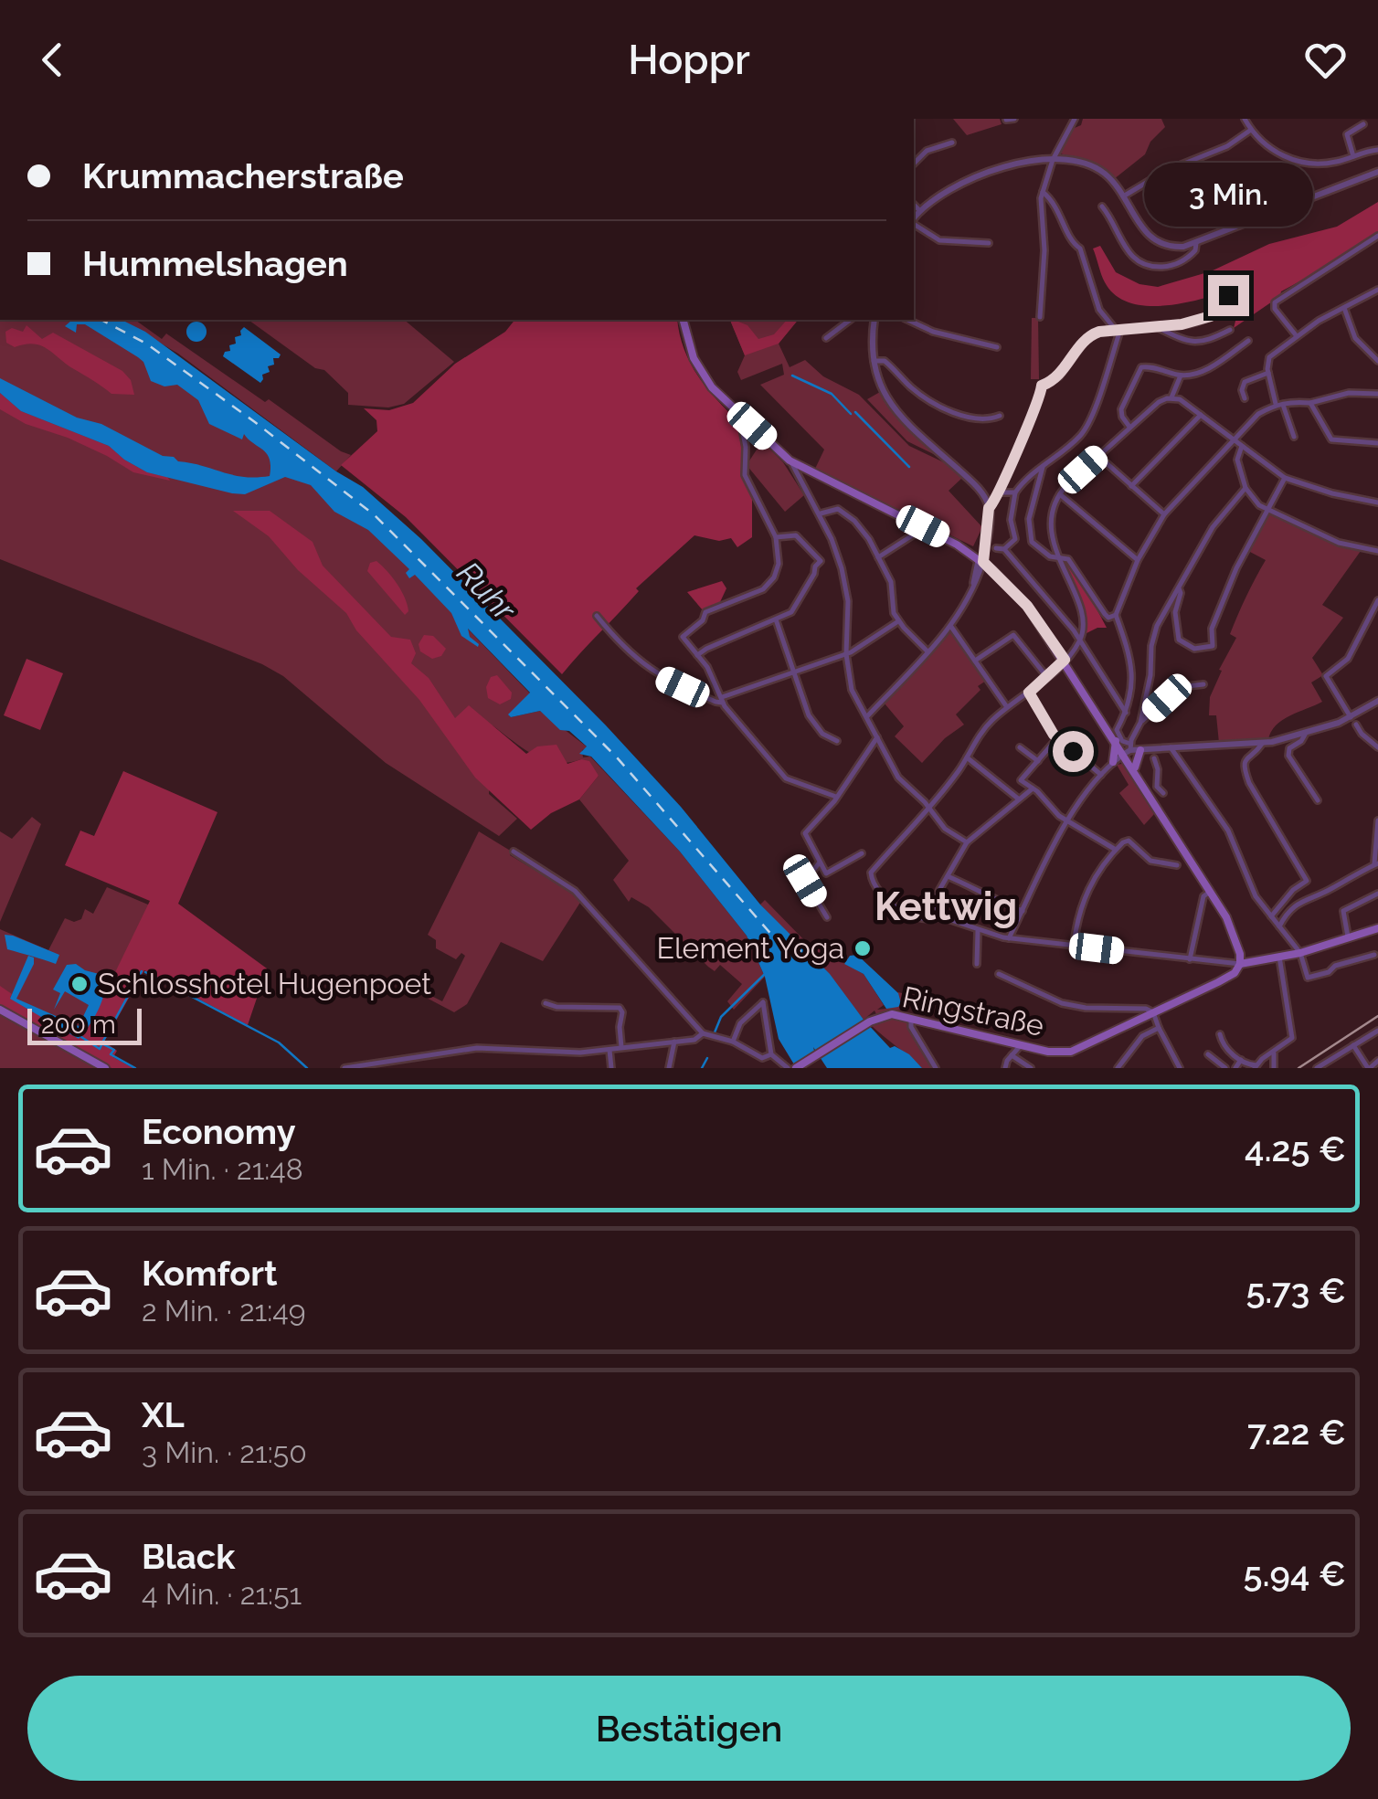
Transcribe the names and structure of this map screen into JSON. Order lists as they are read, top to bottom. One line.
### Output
{"streets":{"main road":["Ringstraße"]},"districts":["Kettwig"],"water":["Ruhr"],"places":["Element Yoga","Schlosshotel Hugenpoet"],"scale_bar":"200 m","page":{"header":"Hoppr","banner":["Krummacherstraße","Hummelshagen"],"bubble":"3 Min.","scale":"200 m","list":[{"name":"Economy","note":"1 Min. · 21:48","value":"4.25 €"},{"name":"Komfort","note":"2 Min. · 21:49","value":"5.73 €"},{"name":"XL","note":"3 Min. · 21:50","value":"7.22 €"},{"name":"Black","note":"4 Min. · 21:51","value":"5.94 €"}],"buttons":"Bestätigen"}}
